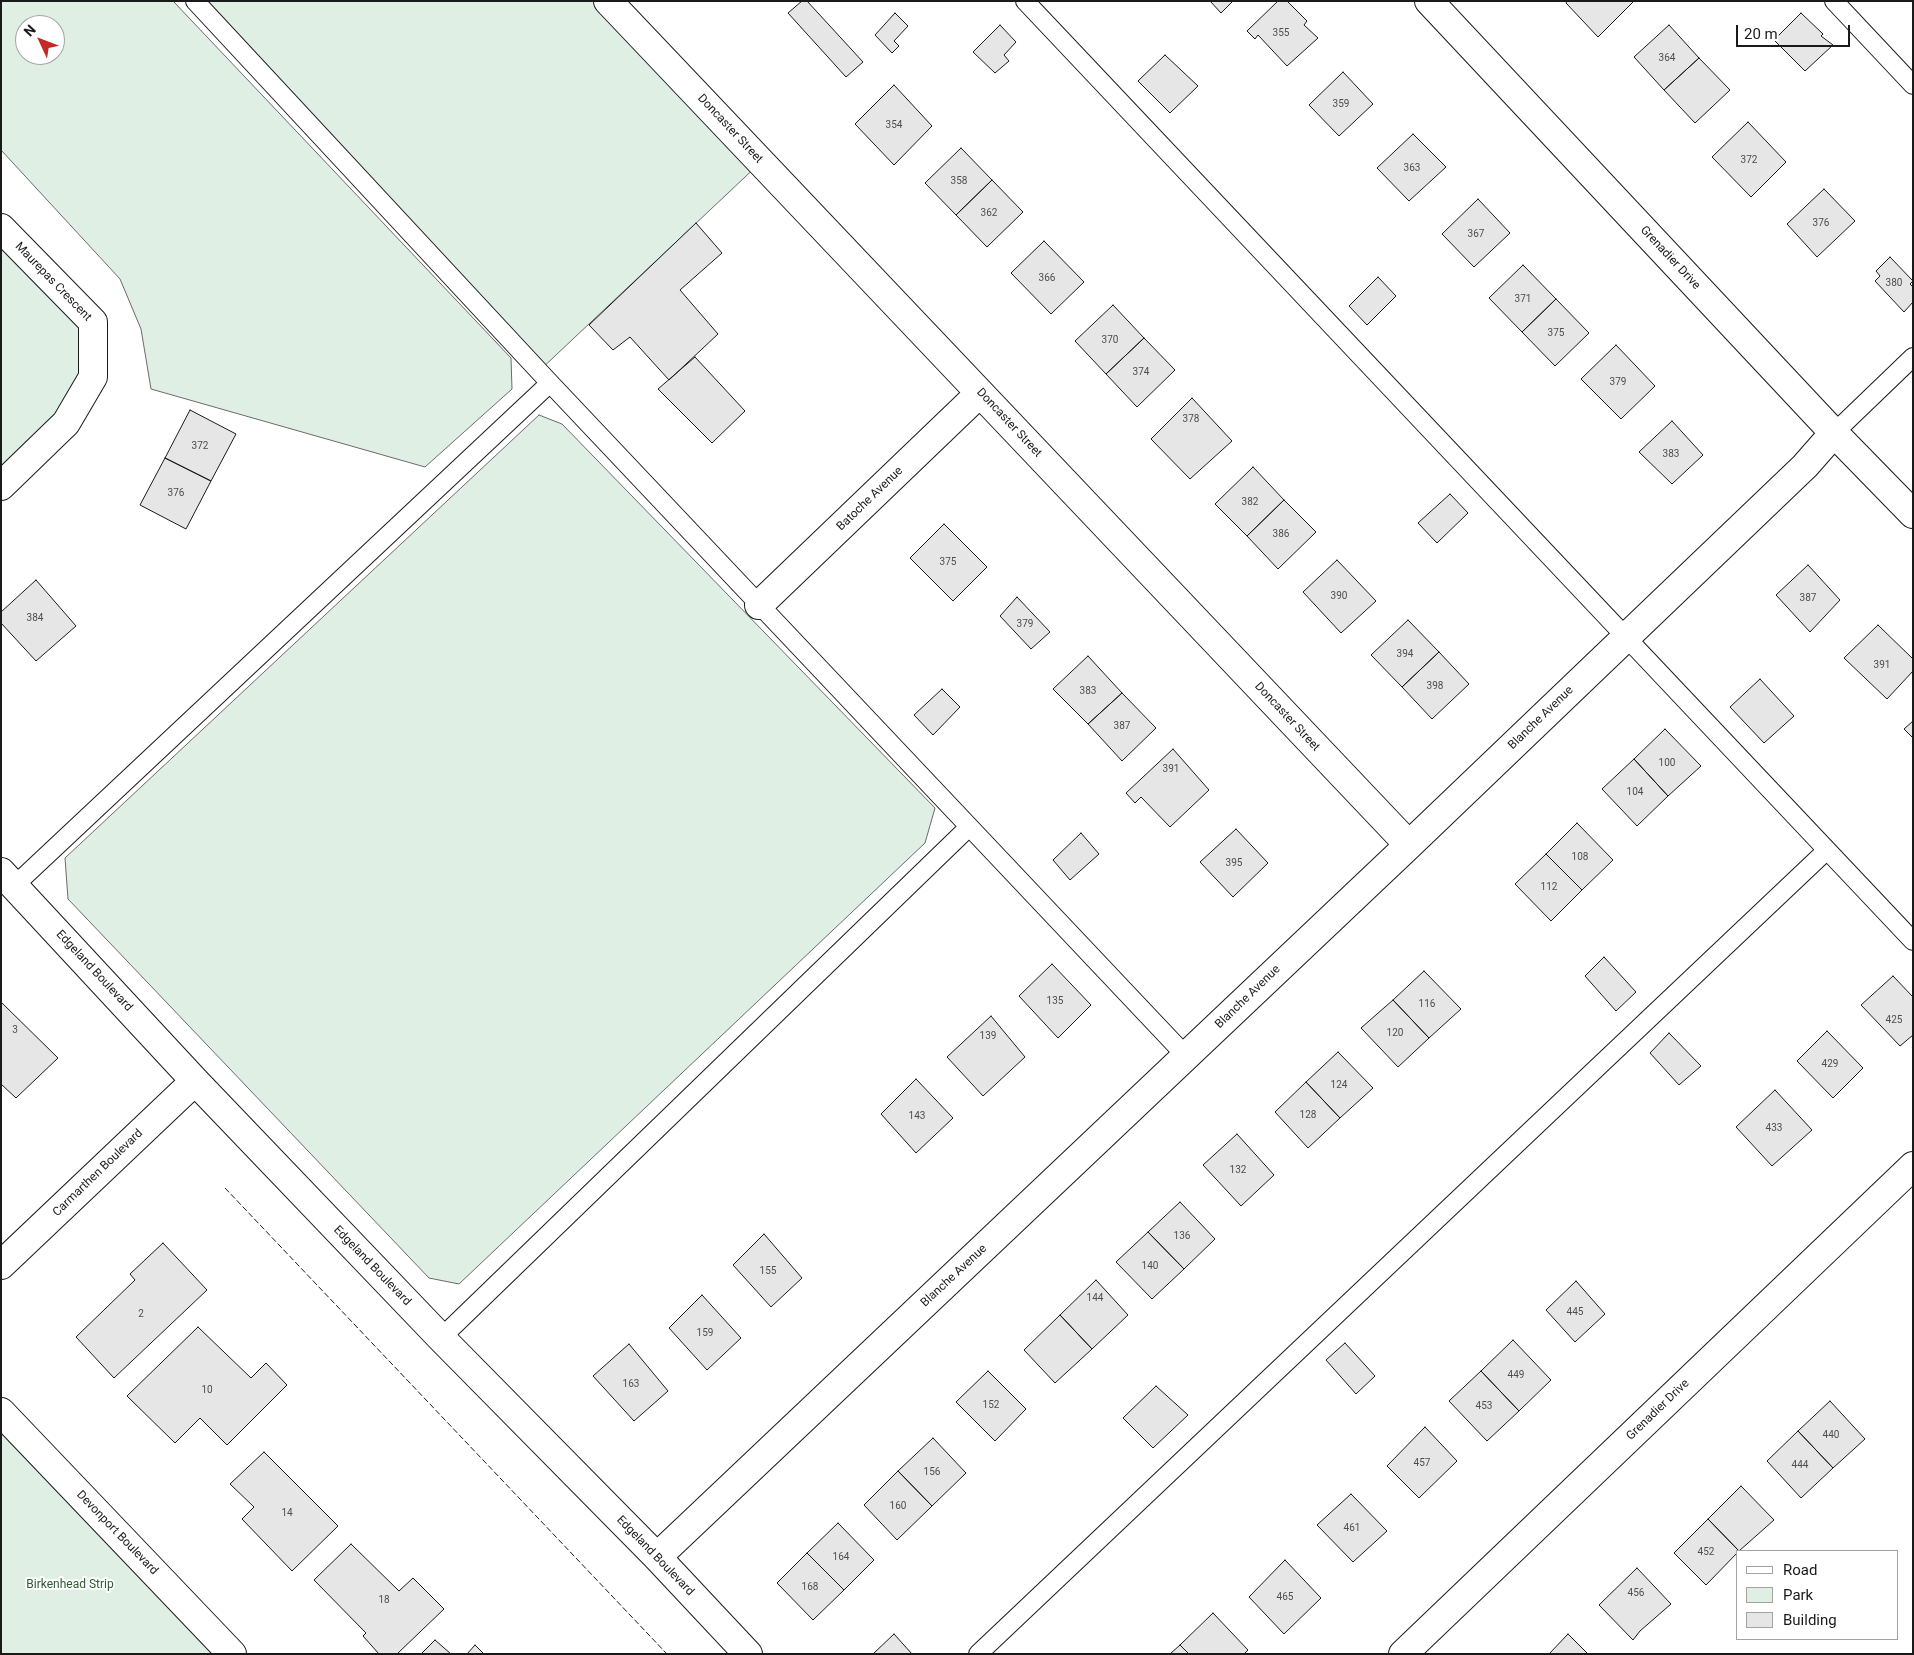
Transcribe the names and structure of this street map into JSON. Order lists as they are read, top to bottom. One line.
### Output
{"streets":{"street":["Doncaster Street","Grenadier Drive","Maurepas Crescent","Batoche Avenue","Blanche Avenue","Edgeland Boulevard","Carmarthen Boulevard","Devonport Boulevard"]},"crossings":[["Doncaster Street","Batoche Avenue"],["Doncaster Street","Blanche Avenue"],["Grenadier Drive","Blanche Avenue"],["Blanche Avenue","Edgeland Boulevard"],["Edgeland Boulevard","Carmarthen Boulevard"]],"parks":["Birkenhead Strip"],"house_numbers":["355","364","359","354","372","363","358","362","376","367","366","380","371","375","370","374","379","378","372","383","376","382","386","375","390","387","384","379","394","391","398","383","387","100","391","104","108","395","112","135","116","425","3","120","139","429","124","128","143","433","132","136","140","155","144","445","2","159","449","163","10","152","453","440","457","444","156","160","14","461","452","164","168","456","465","18"],"legend":["Road","Park","Building"],"scale_bar":"20 m","north":"top left"}
